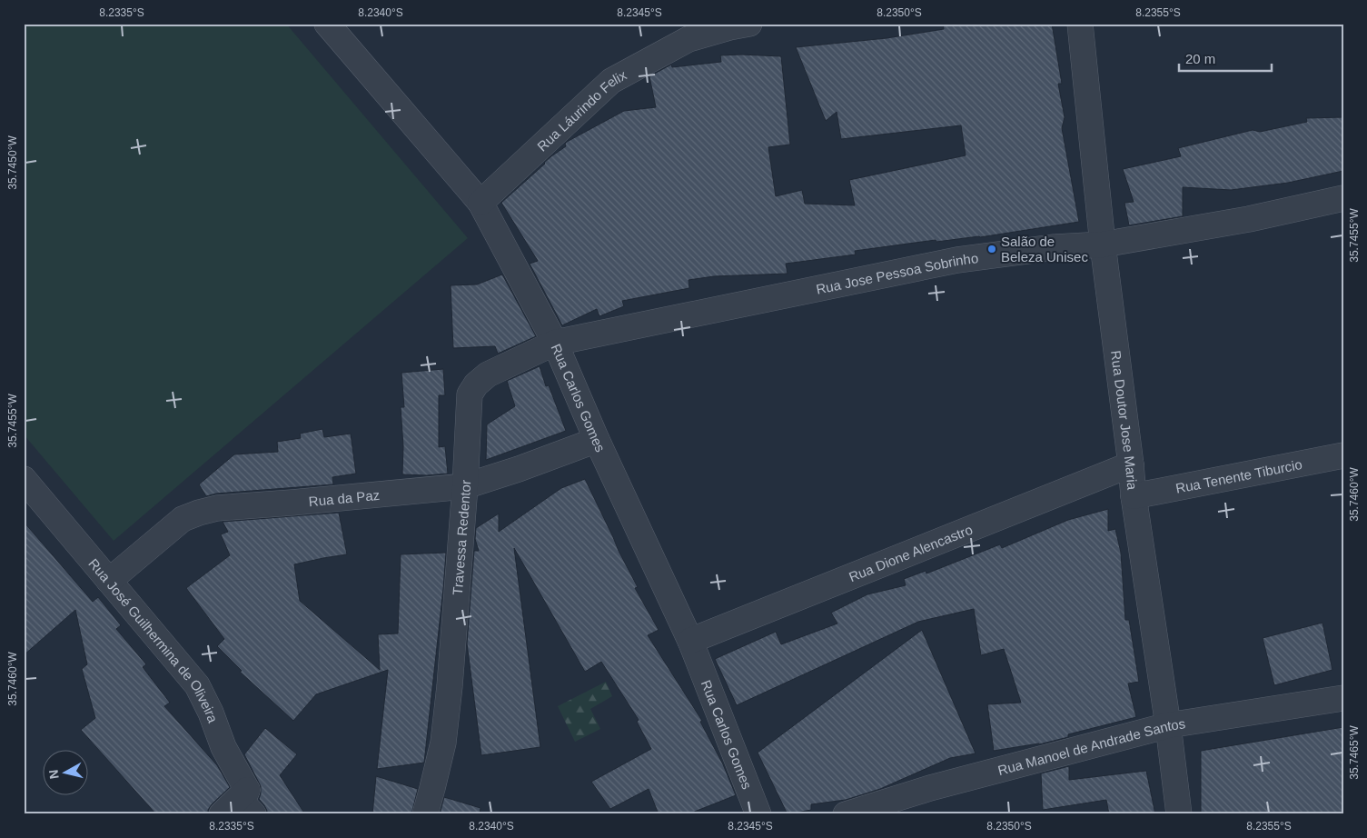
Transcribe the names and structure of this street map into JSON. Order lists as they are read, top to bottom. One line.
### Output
{"streets":{"street":["Rua Láurindo Felix","Rua Jose Pessoa Sobrinho","Rua Carlos Gomes","Rua Doutor Jose Maria","Rua Tenente Tiburcio","Rua da Paz","Travessa Redentor","Rua Dione Alencastro","Rua José Guilhermina de Oliveira","Rua Manoel de Andrade Santos"]},"crossings":[["Rua Láurindo Felix","Rua Carlos Gomes"],["Rua Jose Pessoa Sobrinho","Rua Carlos Gomes"],["Rua Jose Pessoa Sobrinho","Rua Doutor Jose Maria"],["Rua Jose Pessoa Sobrinho","Travessa Redentor"],["Rua Carlos Gomes","Rua da Paz"],["Rua Carlos Gomes","Rua Dione Alencastro"],["Rua Doutor Jose Maria","Rua Tenente Tiburcio"],["Rua Doutor Jose Maria","Rua Dione Alencastro"],["Rua Doutor Jose Maria","Rua Manoel de Andrade Santos"],["Rua da Paz","Travessa Redentor"],["Rua da Paz","Rua José Guilhermina de Oliveira"]],"places":["Salão de Beleza Unisec"],"scale_bar":"20 m","north":"left","coordinates":["8.2335°S","8.2340°S","8.2345°S","8.2350°S","8.2355°S","35.7450°W","35.7455°W","35.7460°W","35.7465°W"]}
